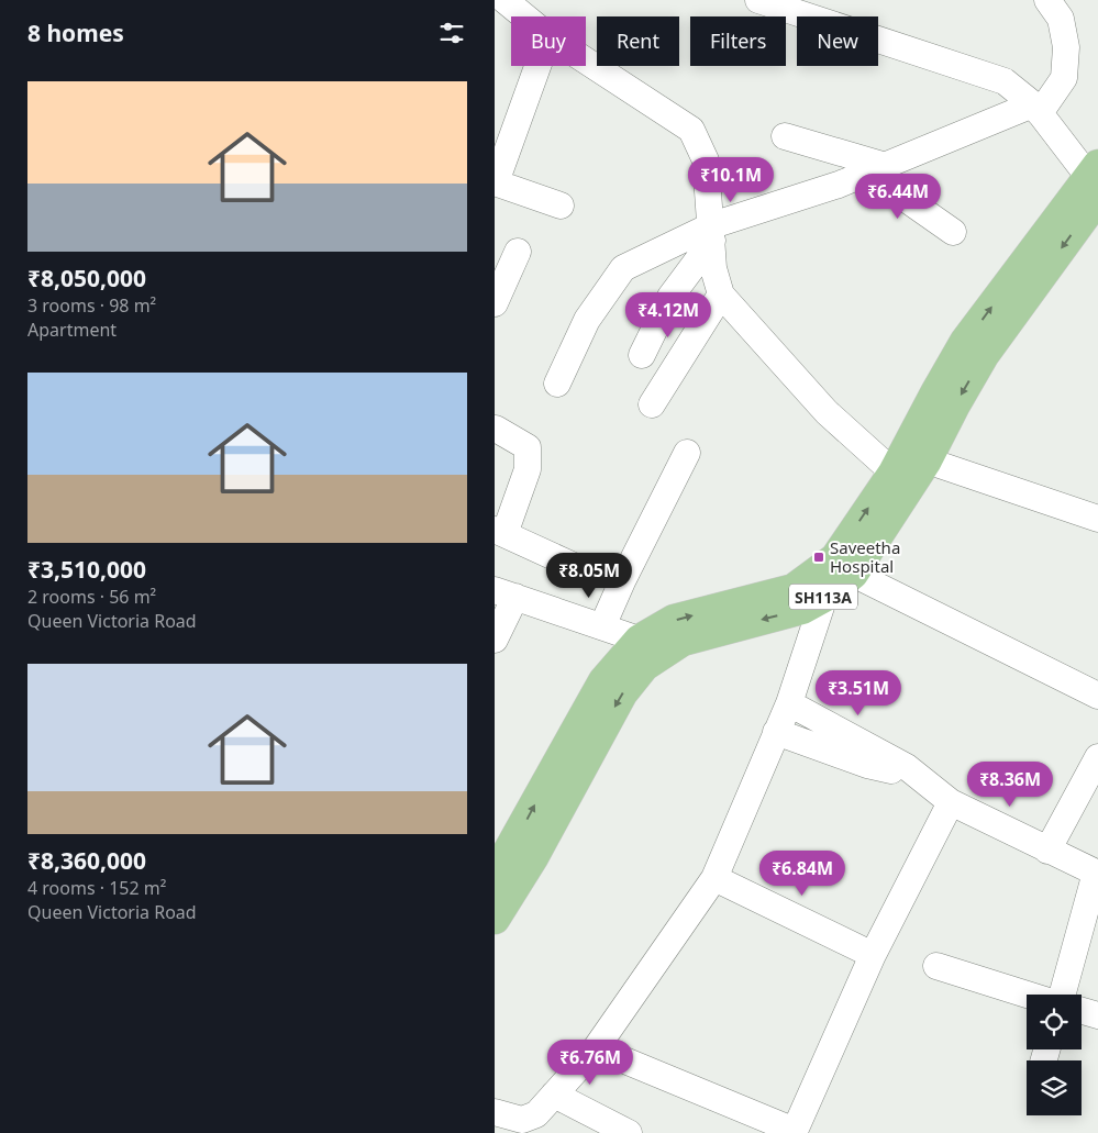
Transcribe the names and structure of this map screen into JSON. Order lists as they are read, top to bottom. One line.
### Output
{"streets":{"main road":["SH113A"]},"places":{"transit":["Saveetha Hospital"]},"page":{"heading":"8 homes","chip":["Buy","Rent","Filters","New"],"list":[{"name":"₹8,050,000","note":"3 rooms · 98 m² · Apartment"},{"name":"₹3,510,000","note":"2 rooms · 56 m² · Queen Victoria Road"},{"name":"₹8,360,000","note":"4 rooms · 152 m² · Queen Victoria Road"}],"price":["₹10.1M","₹6.44M","₹4.12M","₹8.05M","₹3.51M","₹8.36M","₹6.84M","₹6.76M"]}}
